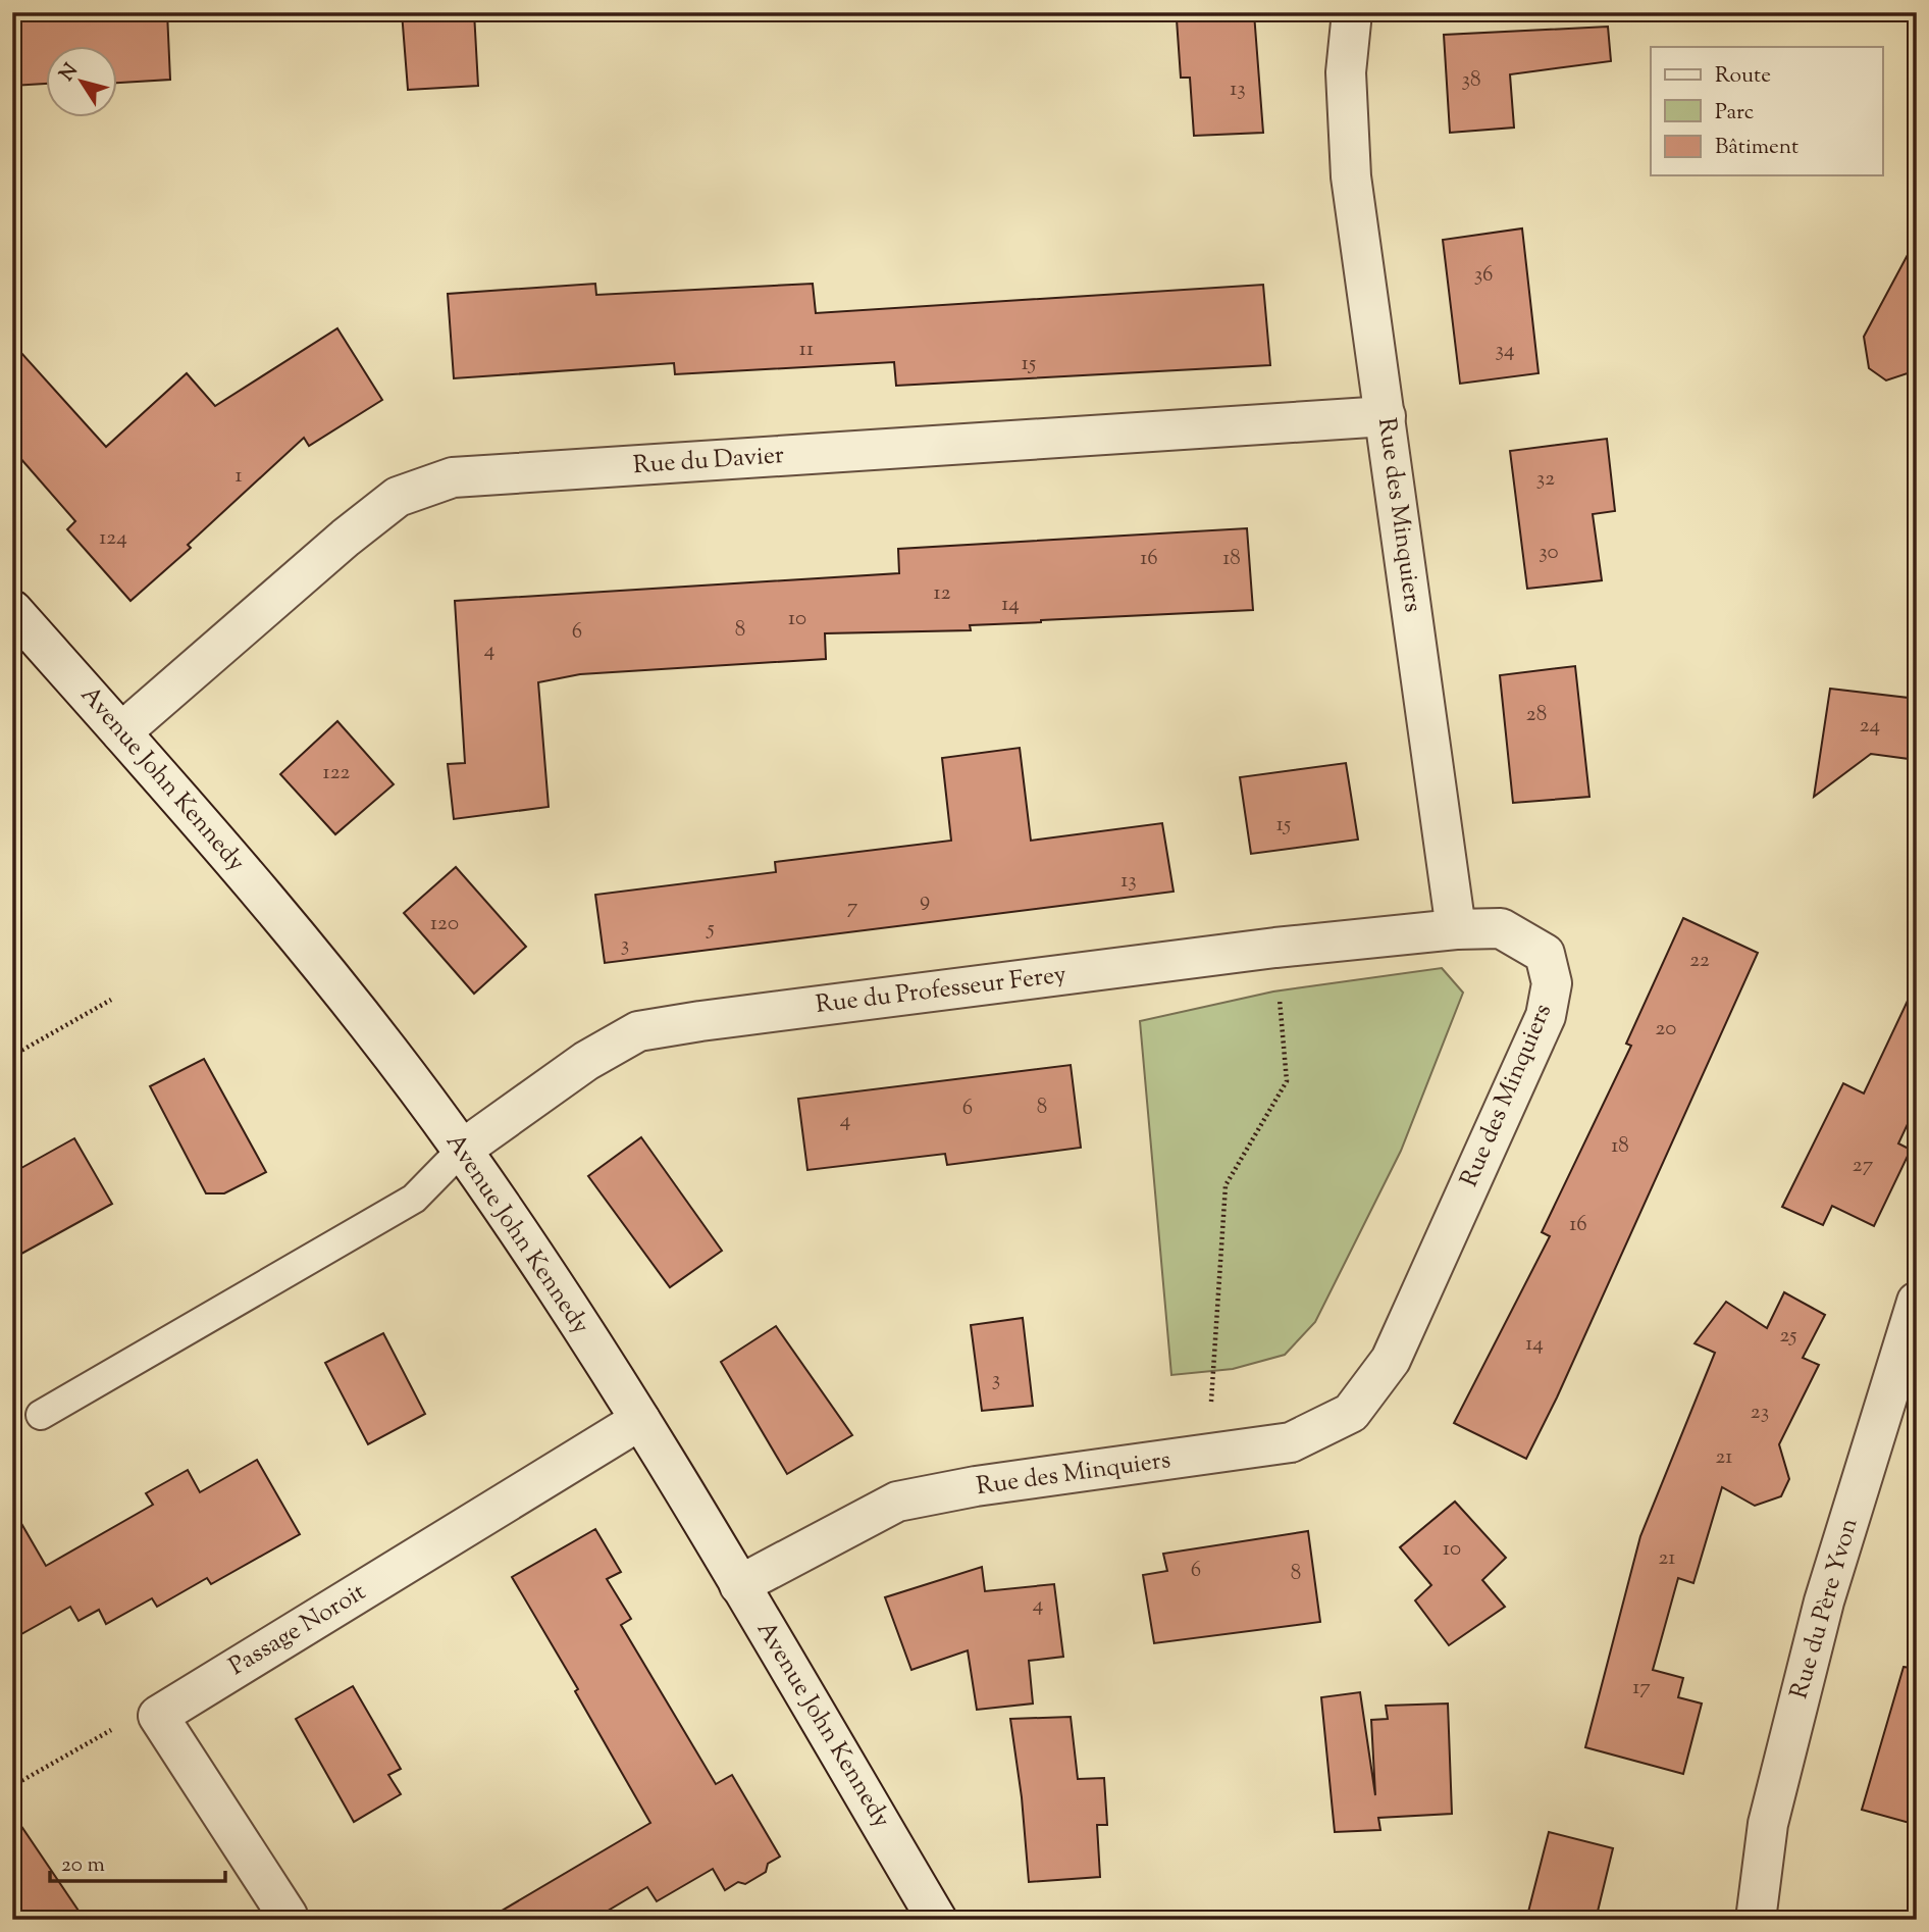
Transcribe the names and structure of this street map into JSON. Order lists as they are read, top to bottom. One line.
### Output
{"streets":{"street":["Rue du Davier","Rue des Minquiers","Avenue John Kennedy","Rue du Professeur Ferey","Rue du Père Yvon","Passage Noroit"]},"crossings":[["Rue du Davier","Rue des Minquiers"],["Rue du Davier","Avenue John Kennedy"],["Rue des Minquiers","Avenue John Kennedy"],["Rue des Minquiers","Rue du Professeur Ferey"],["Avenue John Kennedy","Rue du Professeur Ferey"],["Avenue John Kennedy","Passage Noroit"]],"house_numbers":["38","13","36","11","34","15","1","32","124","30","16","18","12","14","10","8","6","4","28","24","122","15","13","9","7","120","5","3","22","20","8","6","4","18","27","16","25","14","3","23","21","10","21","6","8","4","17"],"legend":["Route","Parc","Bâtiment"],"scale_bar":"20 m","north":"top left"}
